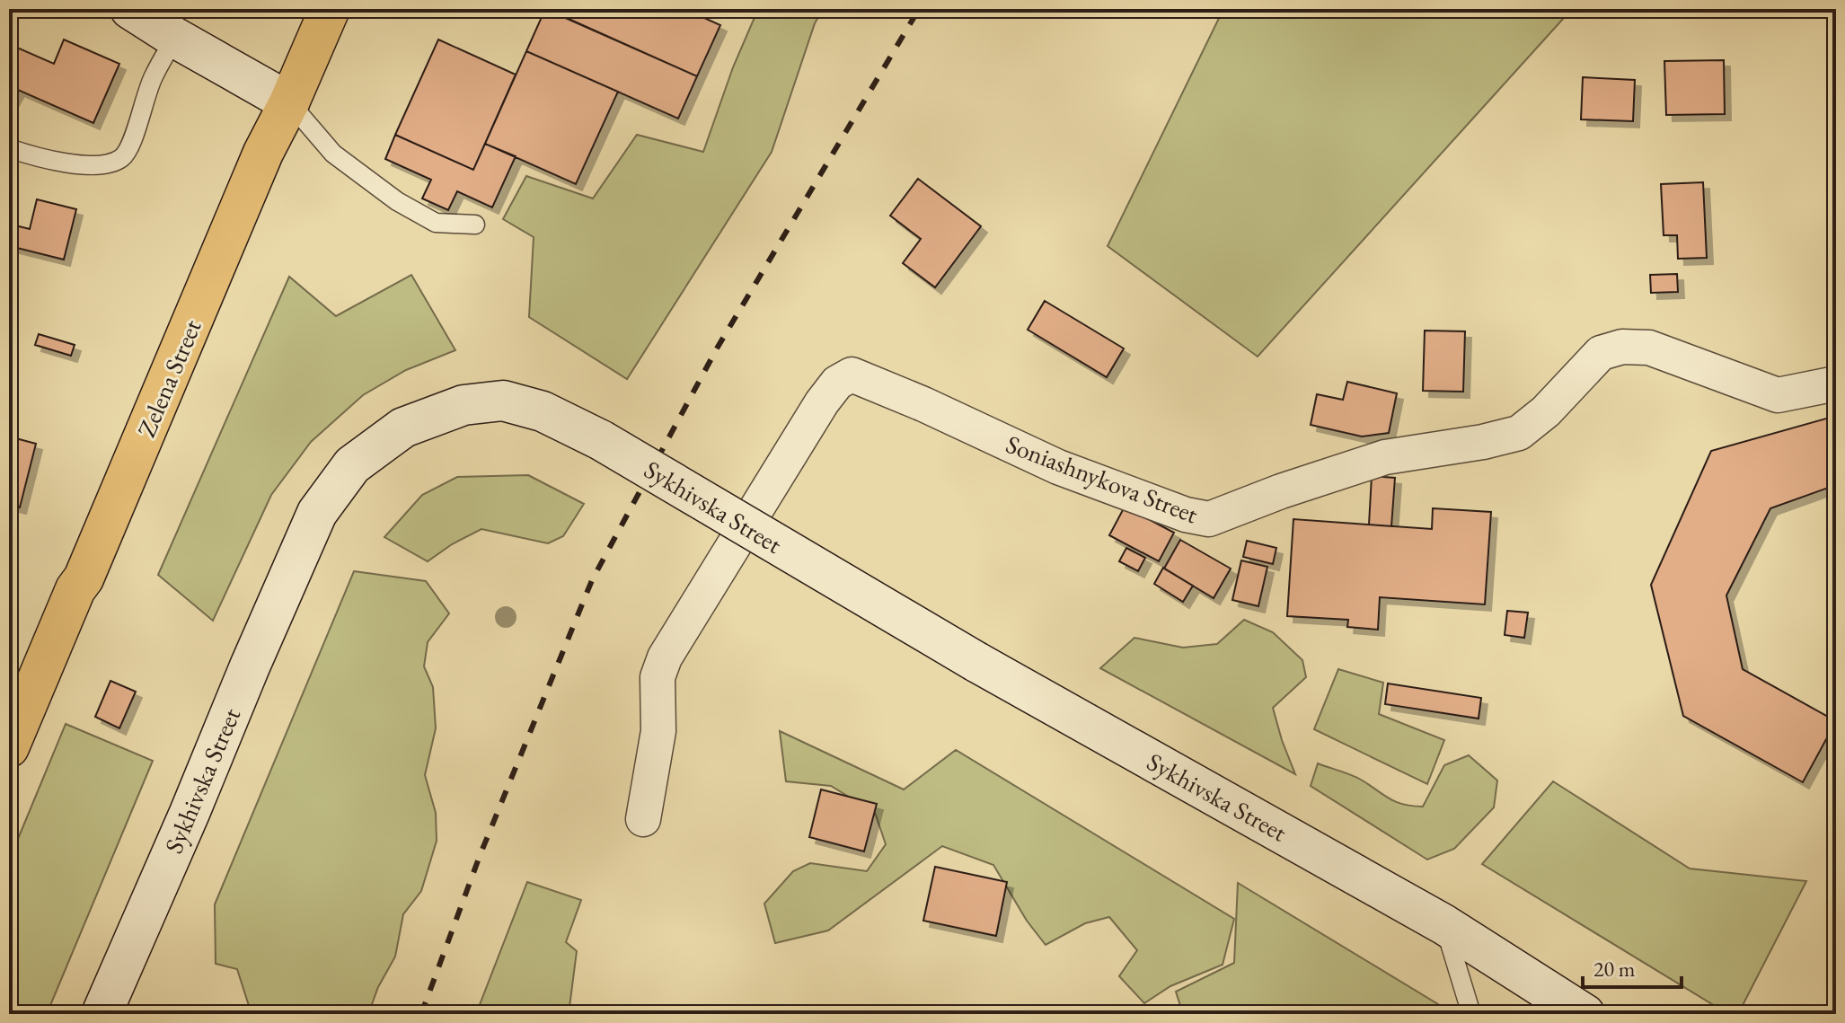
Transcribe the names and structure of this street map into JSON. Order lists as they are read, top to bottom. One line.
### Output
{"streets":{"main road":["Zelena Street","Sykhivska Street"],"street":["Soniashnykova Street"]},"scale_bar":"20 m"}
